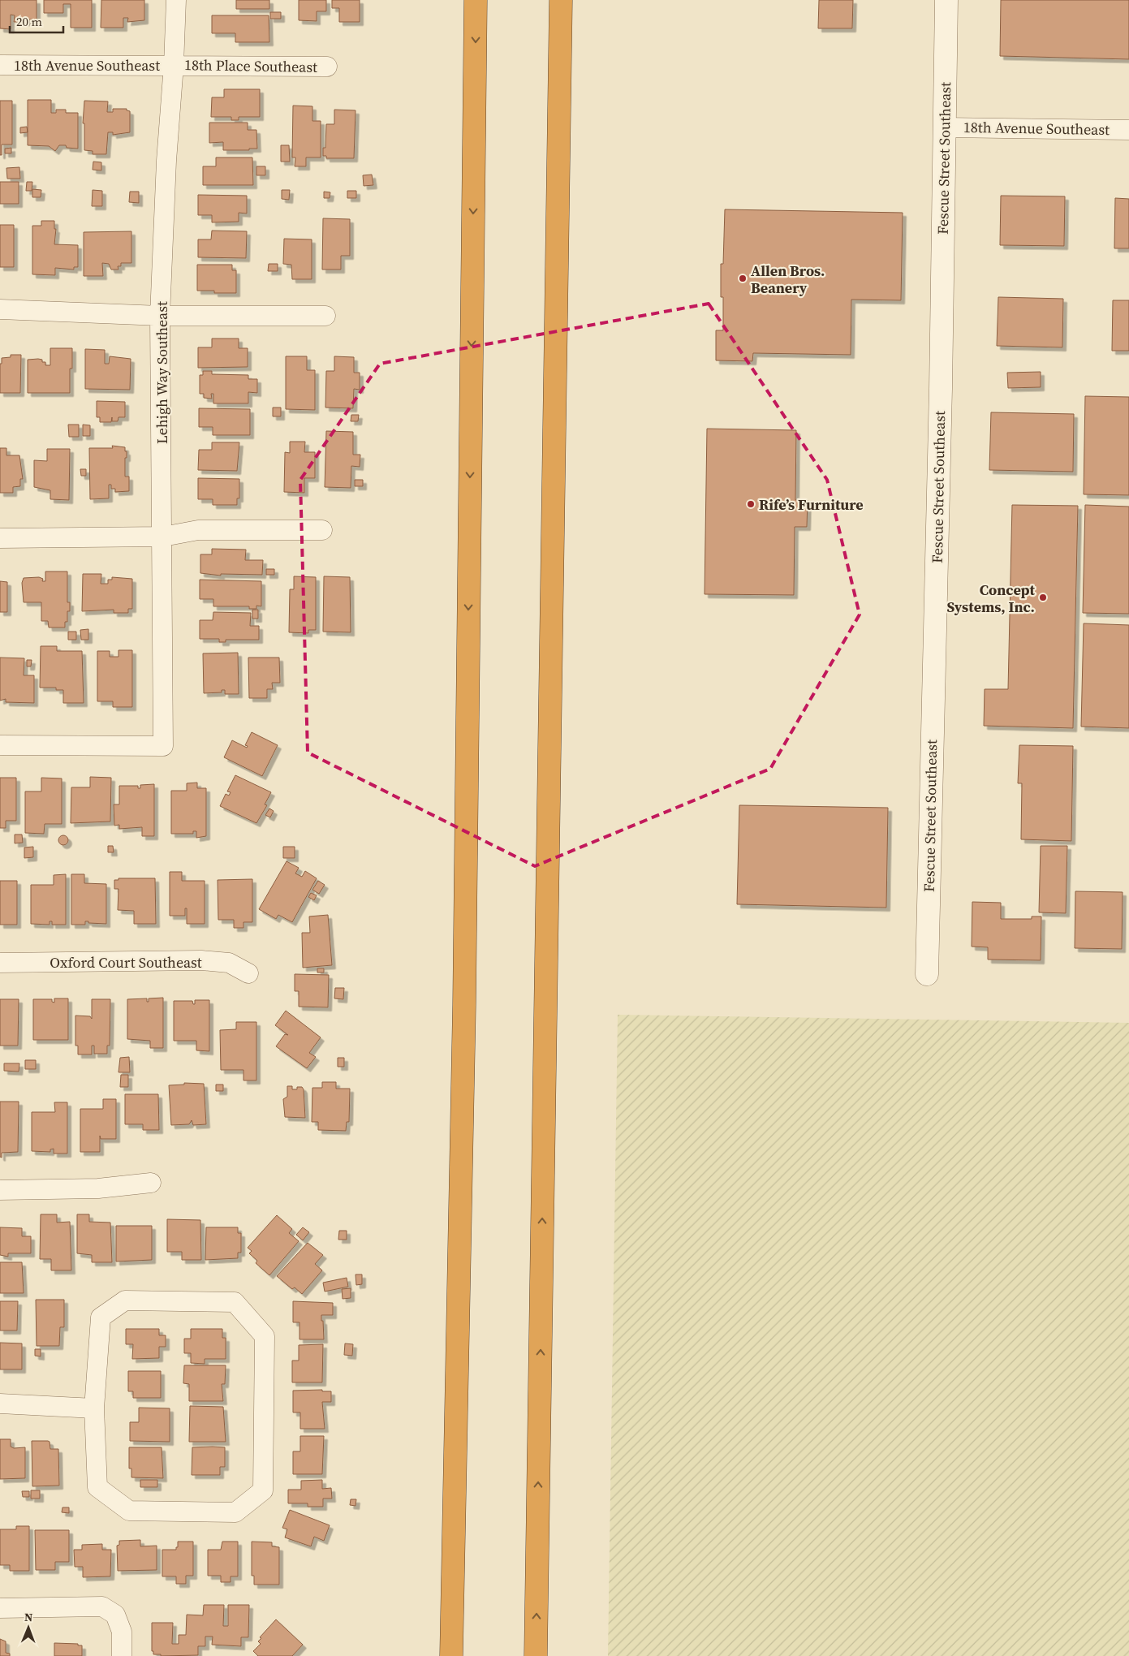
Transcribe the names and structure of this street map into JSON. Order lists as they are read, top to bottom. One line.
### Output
{"streets":{"street":["18th Avenue Southeast","18th Place Southeast","Fescue Street Southeast","Lehigh Way Southeast","Oxford Court Southeast"]},"crossings":[["18th Avenue Southeast","18th Place Southeast"],["18th Avenue Southeast","Fescue Street Southeast"],["18th Avenue Southeast","Lehigh Way Southeast"],["18th Place Southeast","Lehigh Way Southeast"]],"places":["Allen Bros. Beanery","Rife’s Furniture","Concept Systems, Inc."],"scale_bar":"20 m","north":"top"}
